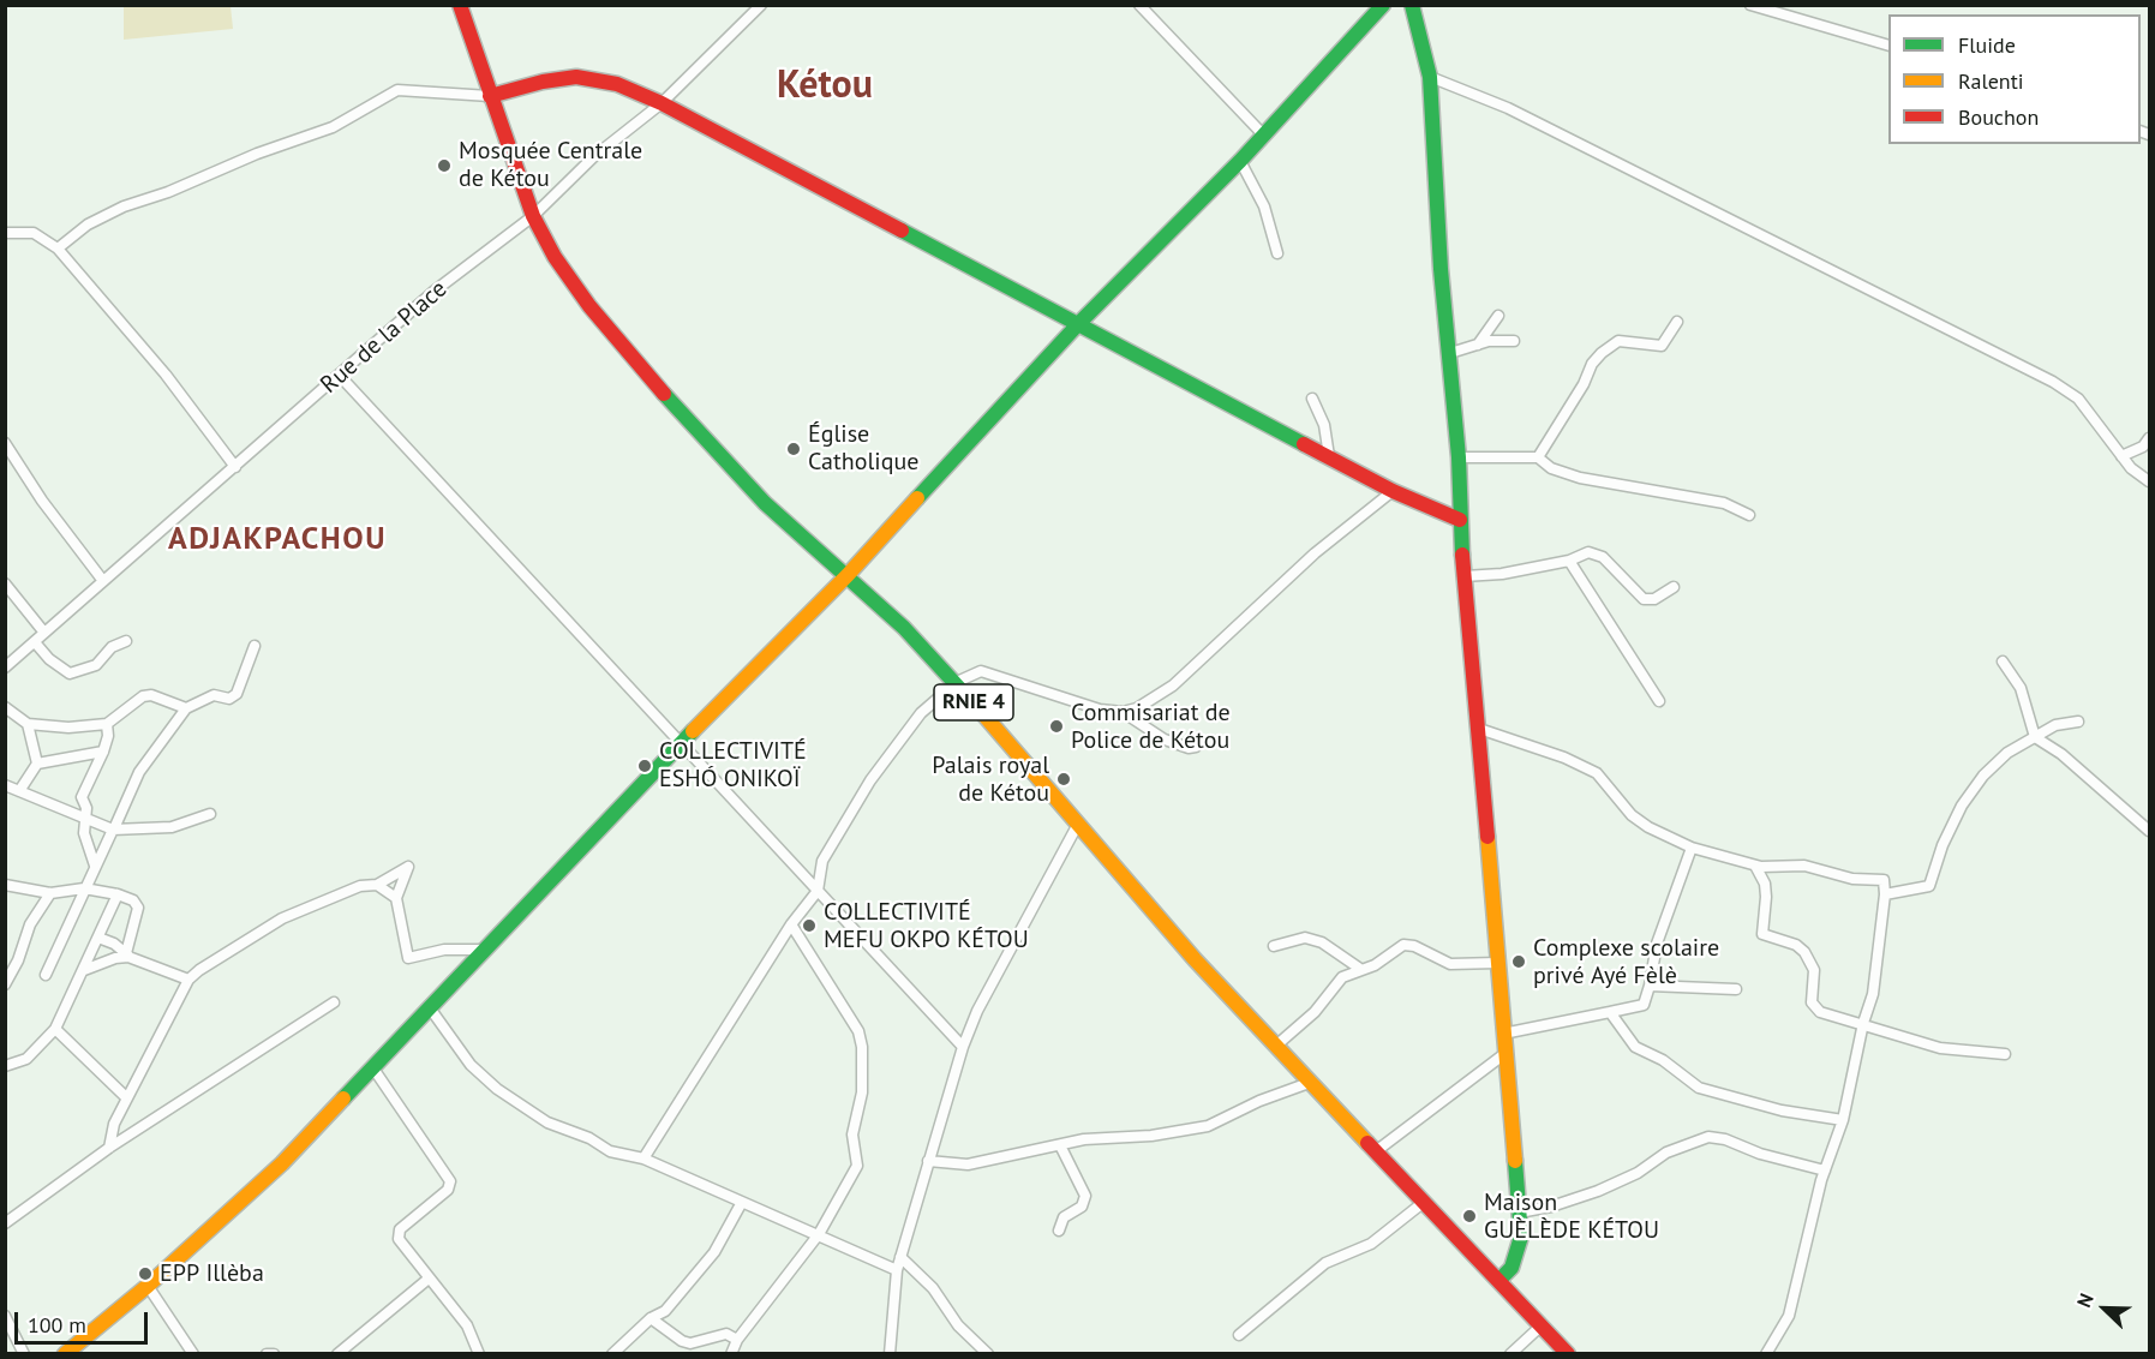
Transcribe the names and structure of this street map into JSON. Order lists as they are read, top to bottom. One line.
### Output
{"streets":{"street":["Rue de la Place","RNIE 4"]},"crossings":[["Rue de la Place","RNIE 4"]],"districts":["Kétou","ADJAKPACHOU"],"places":["Mosquée Centrale de Kétou","Église Catholique","Commisariat de Police de Kétou","COLLECTIVITÉ ESHÓ ONIKOÏ","Palais royal de Kétou","COLLECTIVITÉ MEFU OKPO KÉTOU","Complexe scolaire privé Ayé Fèlè","Maison GUÈLÈDE KÉTOU","EPP Illèba"],"legend":["Fluide","Ralenti","Bouchon"],"scale_bar":"100 m","north":"top left"}
